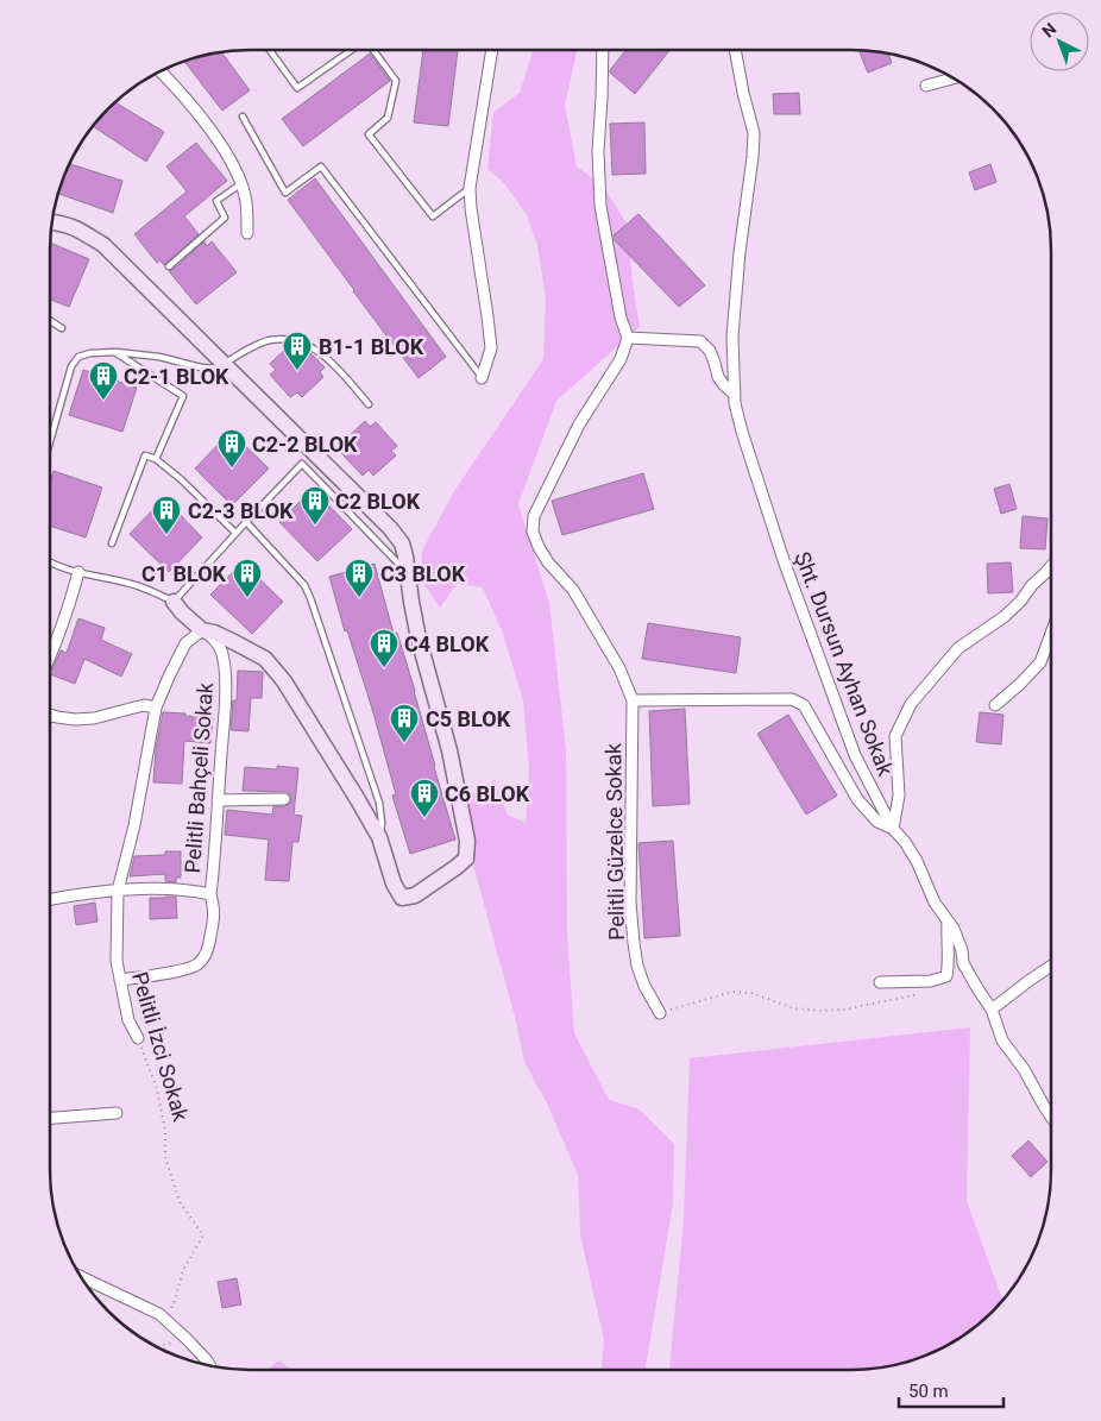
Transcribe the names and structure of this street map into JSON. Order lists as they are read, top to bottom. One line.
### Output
{"streets":{"street":["Şht. Dursun Ayhan Sokak","Pelitli Bahçeli Sokak","Pelitli Güzelce Sokak","Pelitli İzci Sokak"]},"crossings":[["Şht. Dursun Ayhan Sokak","Pelitli Güzelce Sokak"],["Pelitli Bahçeli Sokak","Pelitli İzci Sokak"]],"places":{"building":["B1-1 BLOK","C2-1 BLOK","C2-2 BLOK","C2 BLOK","C2-3 BLOK","C1 BLOK","C3 BLOK","C4 BLOK","C5 BLOK","C6 BLOK"]},"scale_bar":"50 m","north":"top left"}
